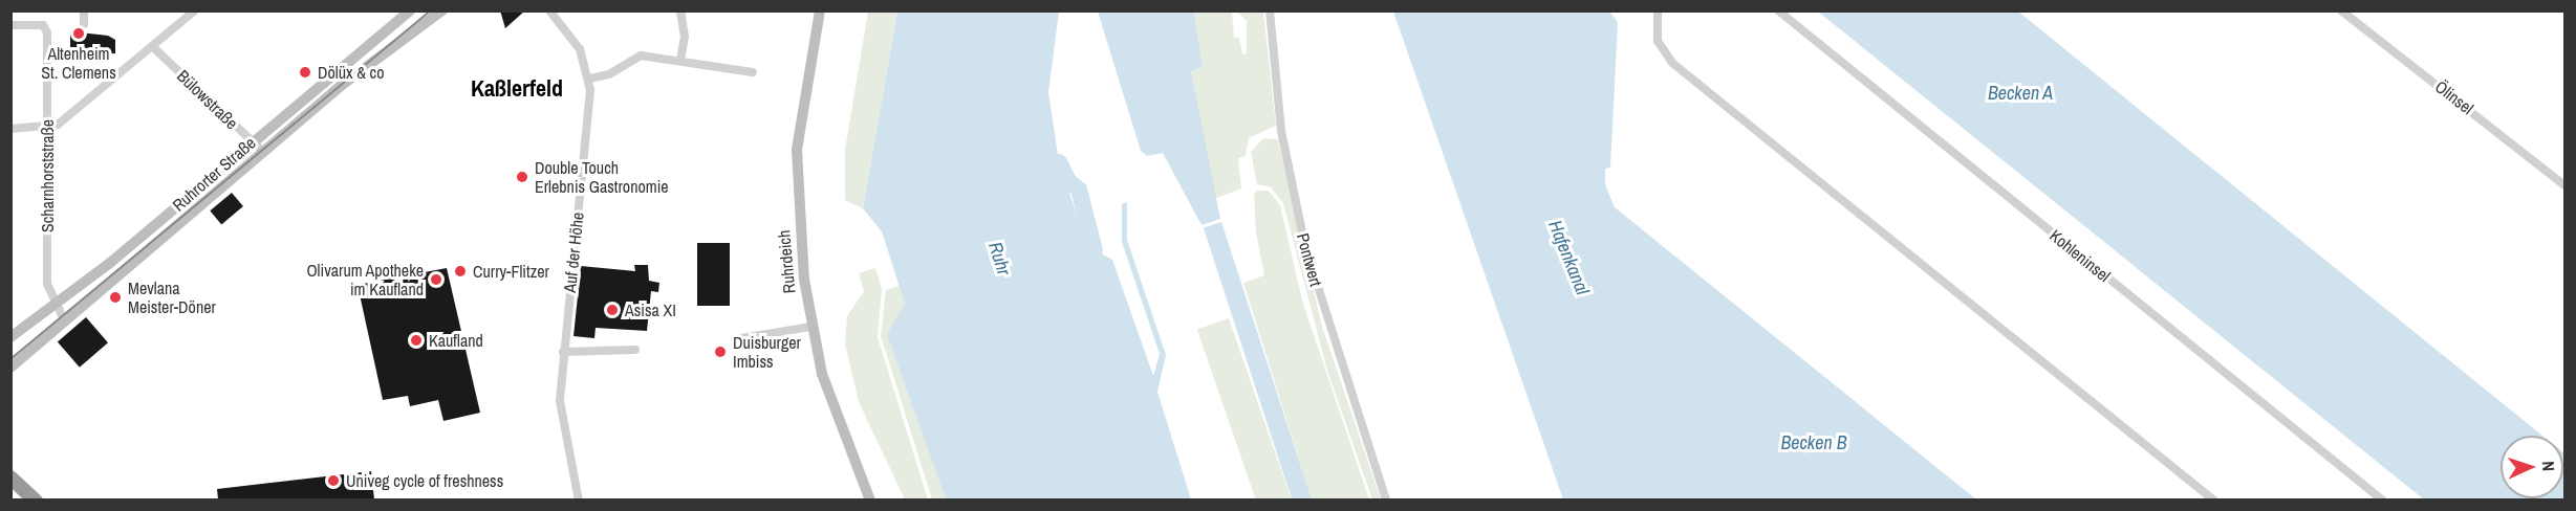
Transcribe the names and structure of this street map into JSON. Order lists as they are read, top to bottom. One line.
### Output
{"streets":{"main road":["Ruhrorter Straße","Ruhrdeich"],"street":["Ölinsel","Bülowstraße","Scharnhorststraße","Auf der Höhe","Kohleninsel","Pontwert"]},"crossings":[["Bülowstraße","Ruhrorter Straße"],["Ruhrorter Straße","Scharnhorststraße"]],"districts":["Kaßlerfeld"],"water":["Becken A","Hafenkanal","Ruhr","Becken B"],"places":["Altenheim St. Clemens","Dölüx & co","Double Touch Erlebnis Gastronomie","Curry-Flitzer","Olivarum Apotheke im Kaufland","Mevlana Meister-Döner","Asisa XI","Kaufland","Duisburger Imbiss","Univeg cycle of freshness"],"north":"right"}
